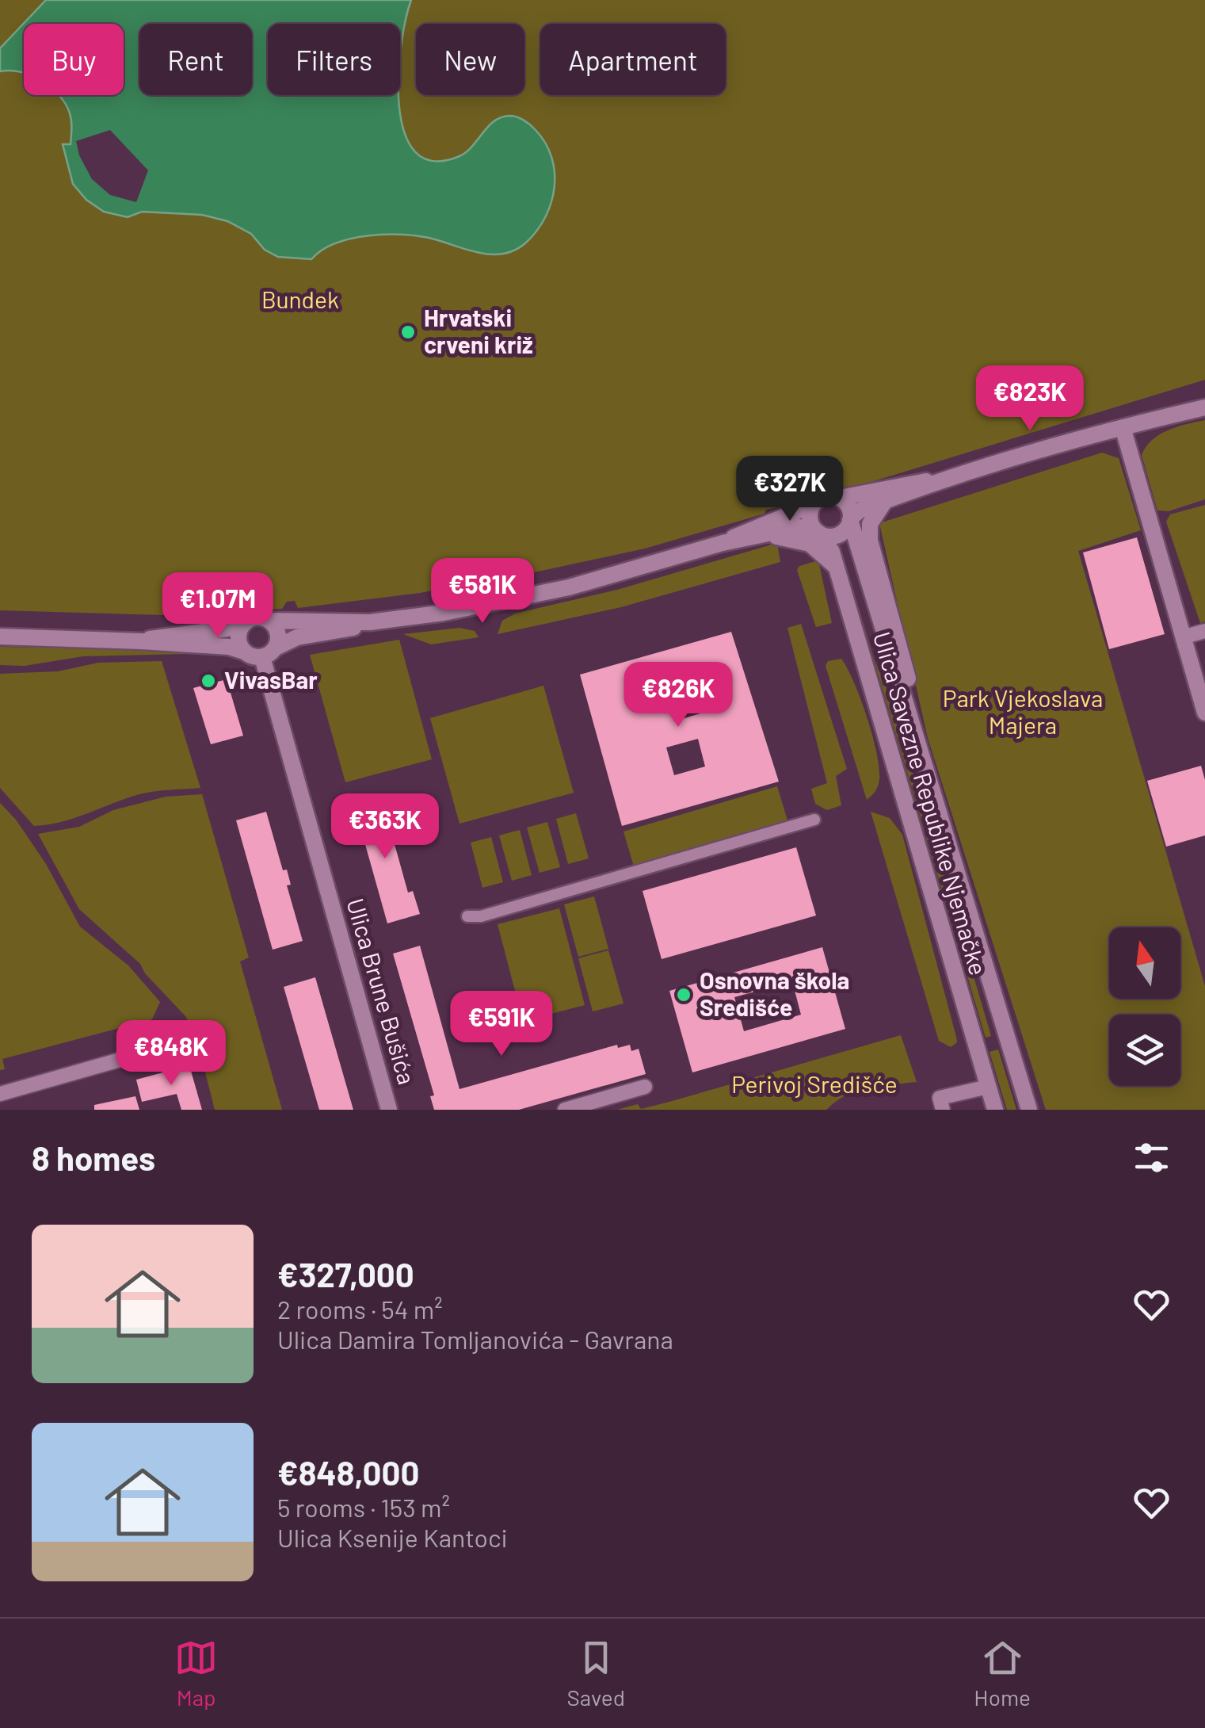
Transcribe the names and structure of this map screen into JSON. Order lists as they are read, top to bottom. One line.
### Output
{"streets":{"street":["Ulica Savezne Republike Njemačke","Ulica Brune Bušića"]},"parks":["Bundek","Park Vjekoslava Majera","Perivoj Središće"],"places":["Hrvatski crveni križ","VivasBar","Osnovna škola Središće"],"north":"top","page":{"chip":["Buy","Rent","Filters","New","Apartment"],"price":["€823K","€327K","€581K","€1.07M","€826K","€363K","€591K","€848K"],"heading":"8 homes","list":[{"name":"€327,000","note":"2 rooms · 54 m² · Ulica Damira Tomljanovića - Gavrana"},{"name":"€848,000","note":"5 rooms · 153 m² · Ulica Ksenije Kantoci"}],"tabs":["Map","Saved","Home"]}}
